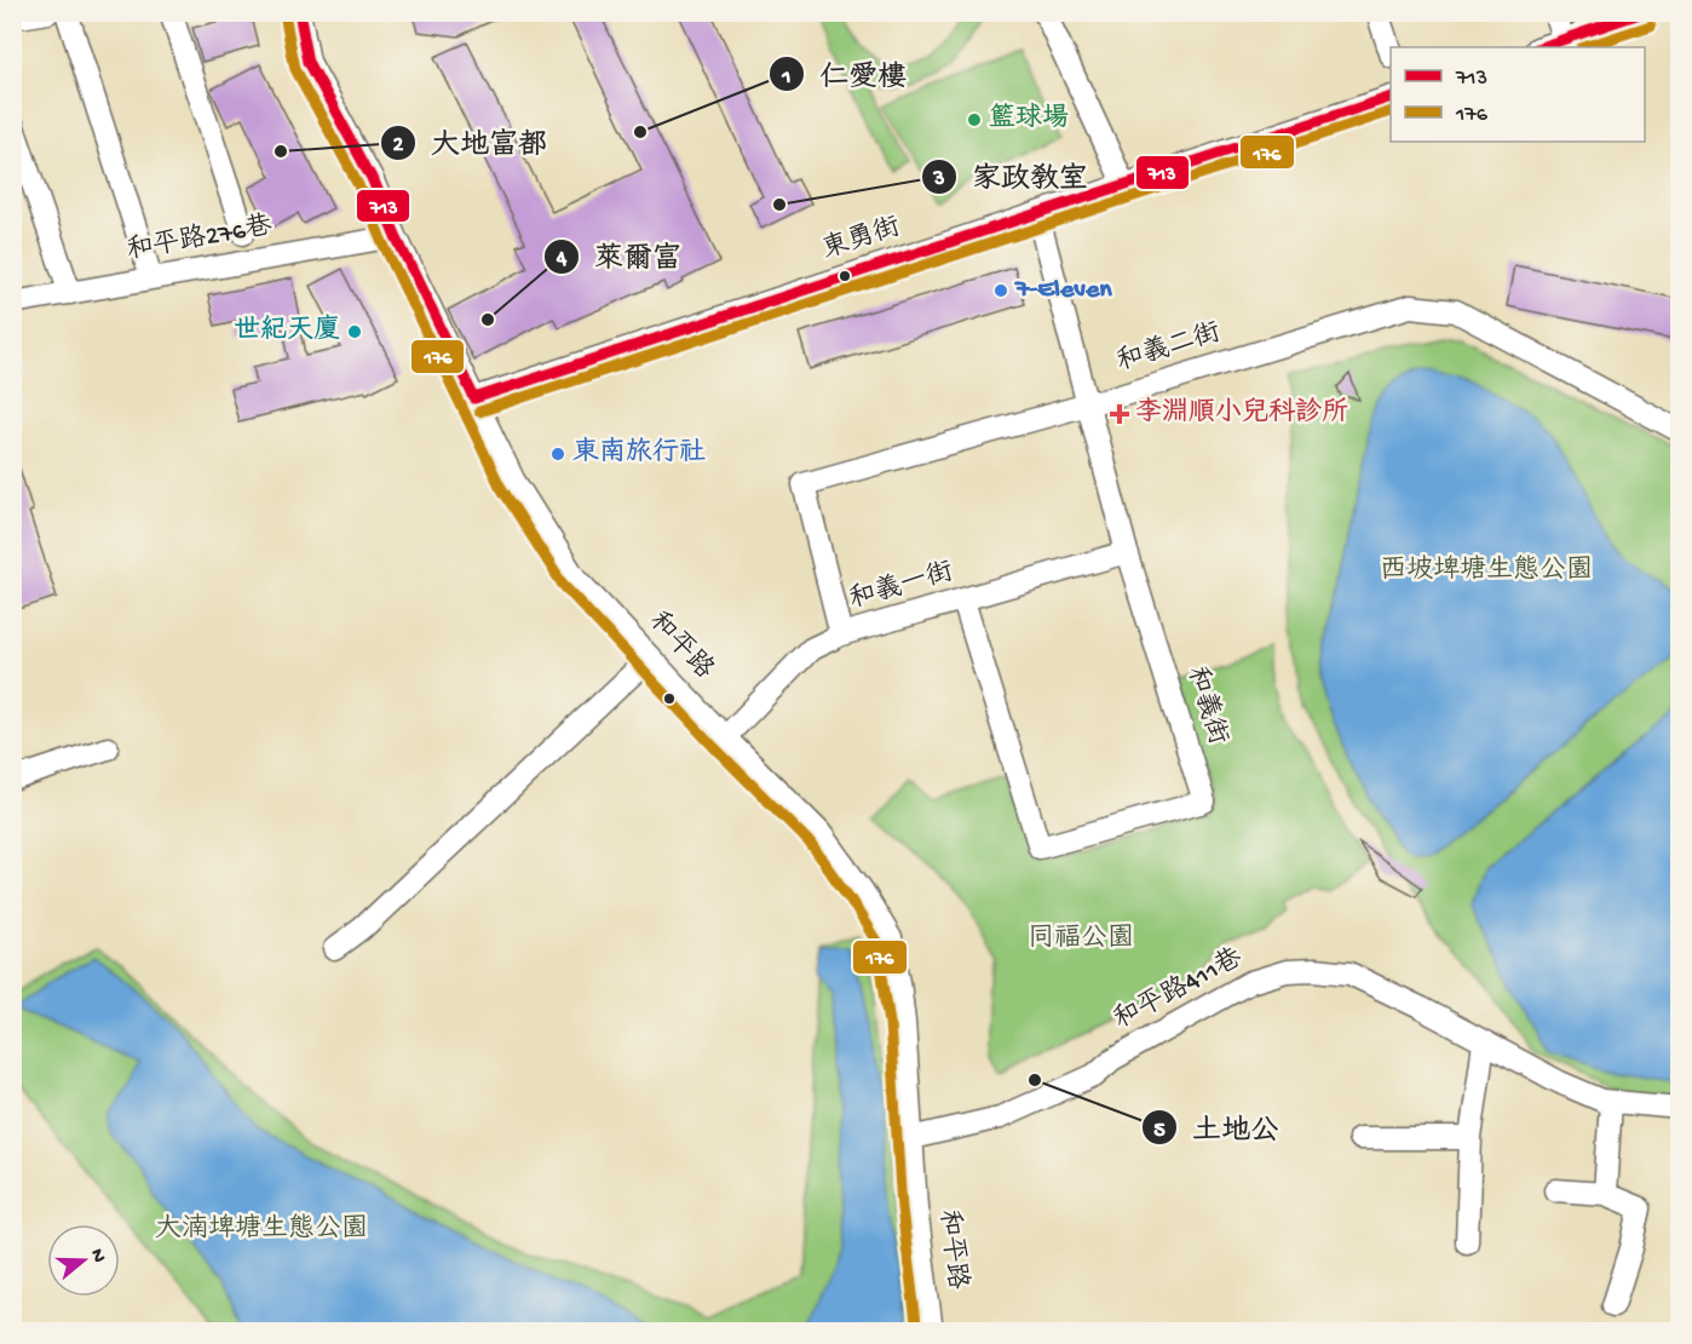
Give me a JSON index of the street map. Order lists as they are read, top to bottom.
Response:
{
  "streets": {
    "street": [
      "和平路276巷",
      "東勇街",
      "和義二街",
      "和義一街",
      "和平路",
      "和義街",
      "和平路411巷"
    ]
  },
  "crossings": [
    ["和平路276巷", "和平路"],
    ["東勇街", "和平路"],
    ["東勇街", "和義街"],
    ["和義二街", "和義一街"],
    ["和義二街", "和義街"],
    ["和義一街", "和平路"],
    ["和義一街", "和義街"],
    ["和平路", "和平路411巷"]
  ],
  "parks": ["西坡埤塘生態公園", "同福公園", "大湳埤塘生態公園"],
  "places": {
    "other": [
      "籃球場",
      "仁愛樓",
      "大地富都",
      "家政教室",
      "7-Eleven",
      "萊爾富",
      "世紀天廈",
      "東南旅行社",
      "土地公"
    ],
    "health": ["李淵順小兒科診所"]
  },
  "lines": ["transit line 713", "transit line 176"],
  "legend": ["713", "176"],
  "north": "right"
}
